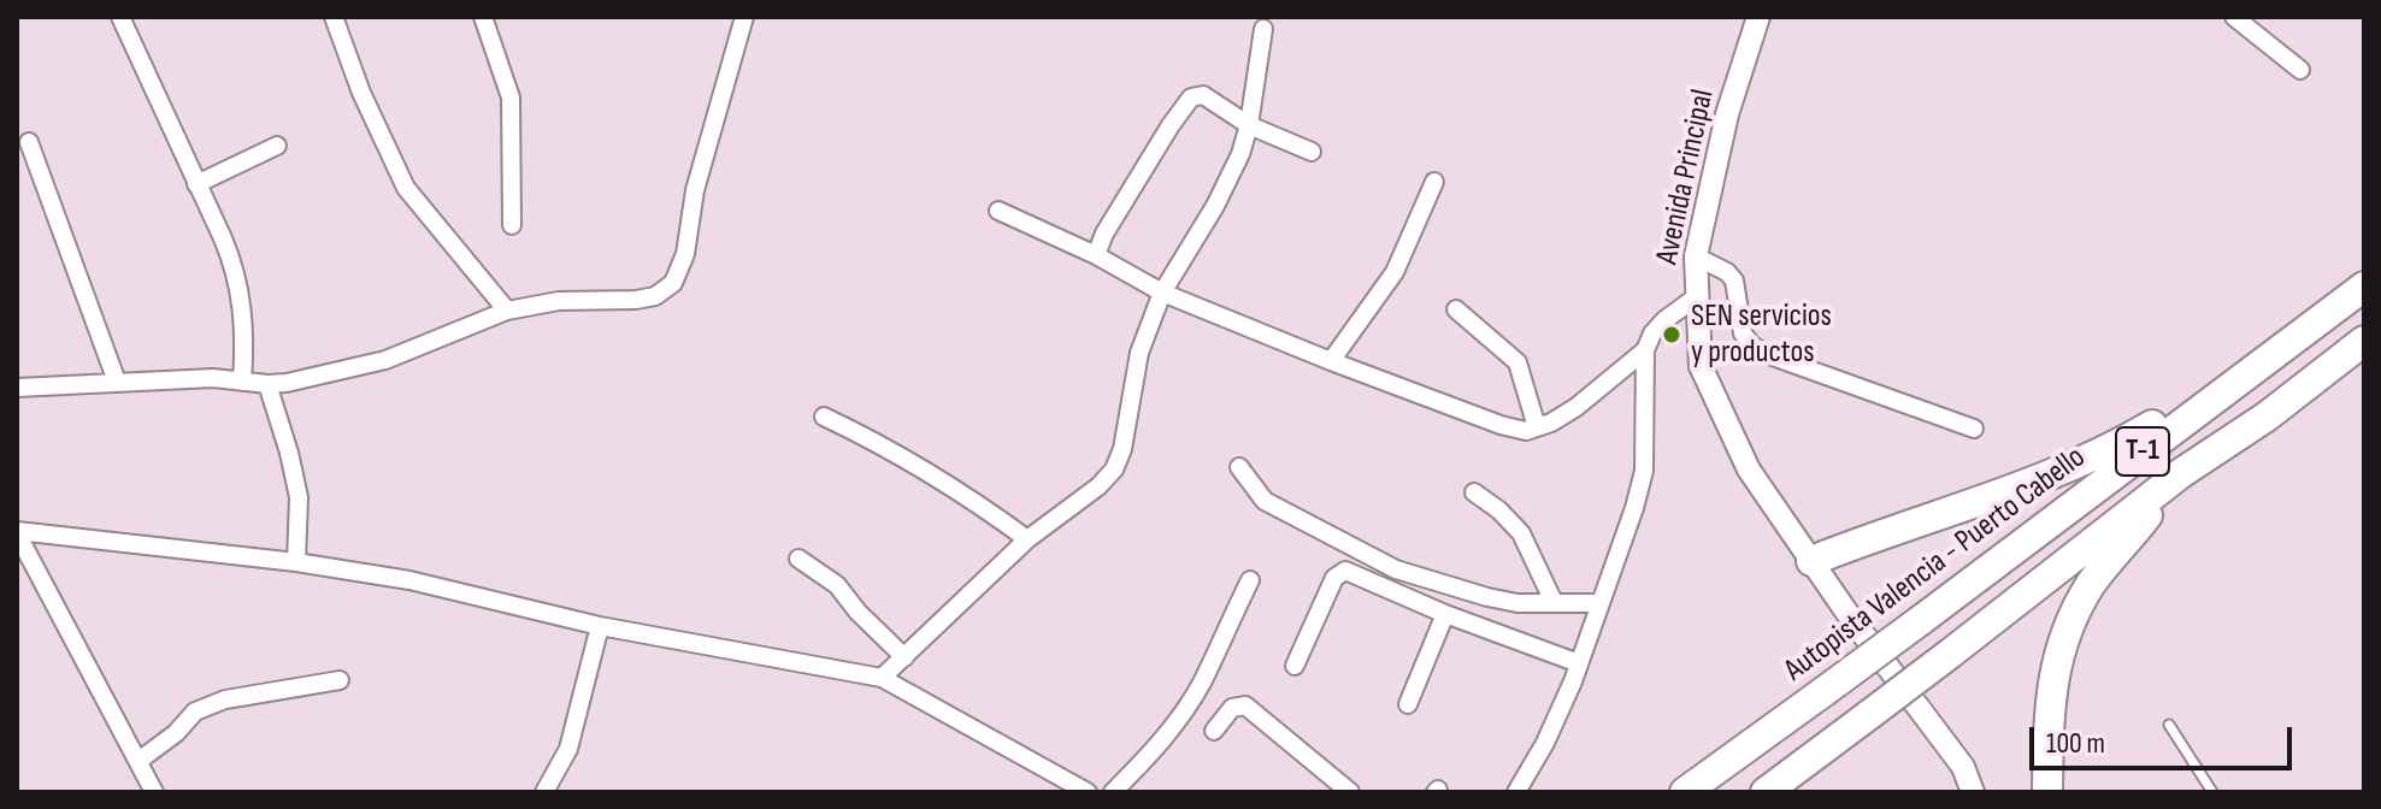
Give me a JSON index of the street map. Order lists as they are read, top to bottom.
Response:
{
  "streets": {
    "highway": ["T-1", "Autopista Valencia - Puerto Cabello"],
    "main road": ["Avenida Principal"]
  },
  "places": ["SEN servicios y productos"],
  "scale_bar": "100 m"
}
